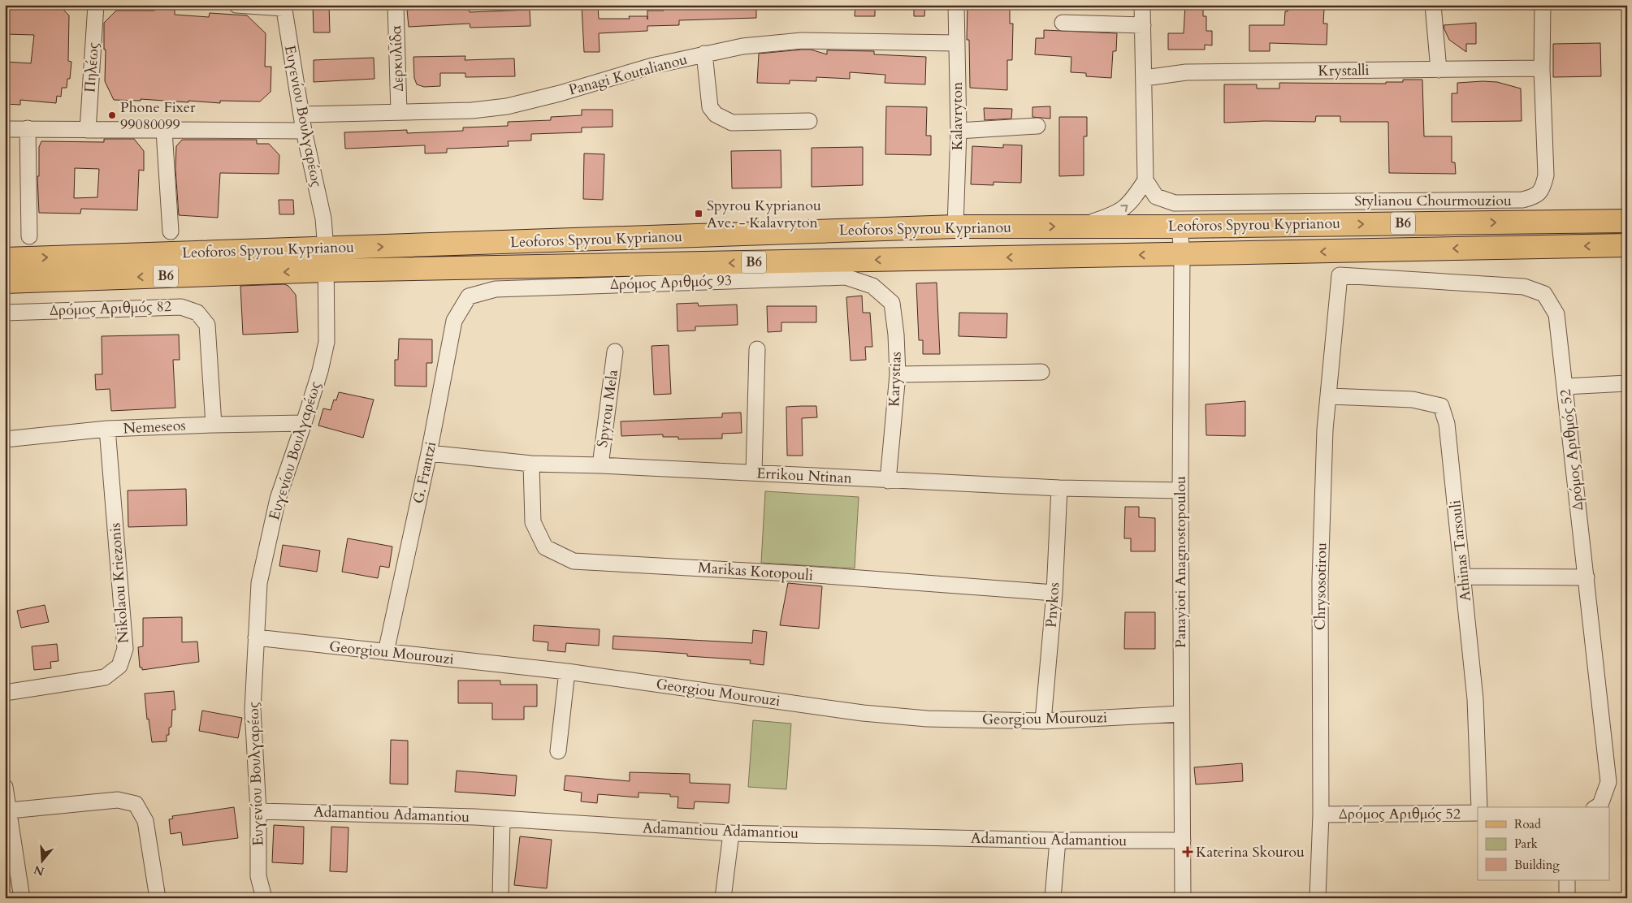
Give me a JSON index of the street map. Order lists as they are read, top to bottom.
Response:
{
  "streets": {
    "main road": ["B6", "Leoforos Spyrou Kyprianou"],
    "street": [
      "Δερκυλίδα",
      "Πηλέως",
      "Krystalli",
      "Panagi Koutalianou",
      "Ευγενίου Βουλγαρέως",
      "Kalavryton",
      "Stylianou Chourmouziou",
      "Δρόμος Αριθμός 93",
      "Δρόμος Αριθμός 82",
      "Karystias",
      "Spyrou Mela",
      "Nemeseos",
      "Δρόμος Αριθμός 52",
      "G. Frantzi",
      "Errikou Ntinan",
      "Athinas Tarsouli",
      "Panayioti Anagnostopoulou",
      "Marikas Kotopouli",
      "Nikolaou Kriezonis",
      "Chrysosotirou",
      "Pnykos",
      "Georgiou Mourouzi",
      "Adamantiou Adamantiou"
    ]
  },
  "crossings": [
    ["Δερκυλίδα", "Panagi Koutalianou"],
    ["Krystalli", "Stylianou Chourmouziou"],
    ["Panagi Koutalianou", "Ευγενίου Βουλγαρέως"],
    ["Panagi Koutalianou", "Kalavryton"],
    ["Ευγενίου Βουλγαρέως", "Leoforos Spyrou Kyprianou"],
    ["Ευγενίου Βουλγαρέως", "Nemeseos"],
    ["Ευγενίου Βουλγαρέως", "Georgiou Mourouzi"],
    ["Ευγενίου Βουλγαρέως", "Adamantiou Adamantiou"],
    ["Kalavryton", "Leoforos Spyrou Kyprianou"],
    ["Leoforos Spyrou Kyprianou", "Panayioti Anagnostopoulou"],
    ["Δρόμος Αριθμός 93", "Karystias"],
    ["Δρόμος Αριθμός 93", "G. Frantzi"],
    ["Δρόμος Αριθμός 82", "Nemeseos"],
    ["Karystias", "Errikou Ntinan"],
    ["Spyrou Mela", "Errikou Ntinan"],
    ["Nemeseos", "Nikolaou Kriezonis"],
    ["Δρόμος Αριθμός 52", "Chrysosotirou"],
    ["G. Frantzi", "Errikou Ntinan"],
    ["G. Frantzi", "Georgiou Mourouzi"],
    ["Errikou Ntinan", "Panayioti Anagnostopoulou"],
    ["Errikou Ntinan", "Marikas Kotopouli"],
    ["Errikou Ntinan", "Pnykos"],
    ["Athinas Tarsouli", "Chrysosotirou"],
    ["Panayioti Anagnostopoulou", "Georgiou Mourouzi"],
    ["Panayioti Anagnostopoulou", "Adamantiou Adamantiou"],
    ["Marikas Kotopouli", "Pnykos"],
    ["Pnykos", "Georgiou Mourouzi"]
  ],
  "places": {
    "other": ["Phone Fixer 99080099"],
    "transit": ["Spyrou Kyprianou Ave. - Kalavryton"],
    "health": ["Katerina Skourou"]
  },
  "legend": ["Road", "Park", "Building"],
  "north": "bottom"
}
